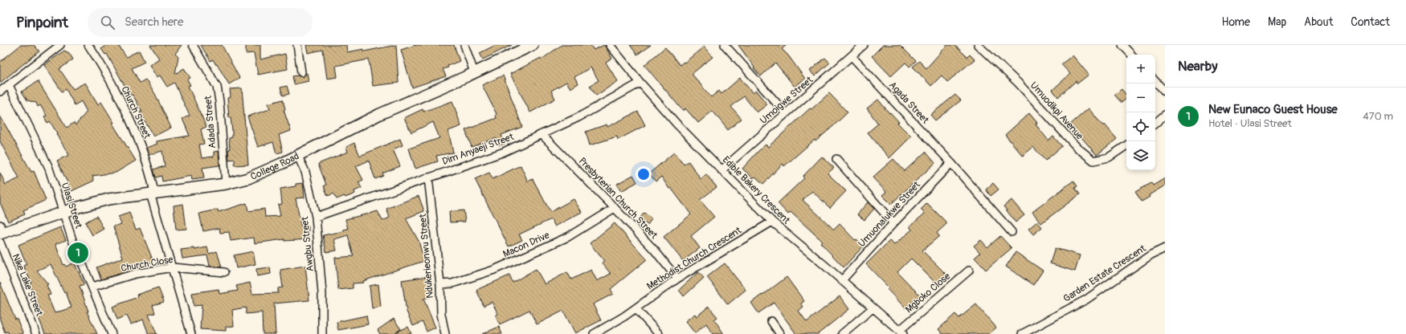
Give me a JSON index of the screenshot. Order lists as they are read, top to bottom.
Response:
{
  "streets": {
    "main road": ["College Road"],
    "street": [
      "Umoigwe Street",
      "Agada Street",
      "Umuodikpi Avenue",
      "Church Street",
      "Adada Street",
      "Dim Anyaeji Street",
      "Edible Bakery Crescent",
      "Presbyterian Church Street",
      "Ulasi Street",
      "Umuonalukwe Street",
      "Awgbu Street",
      "Macon Drive",
      "Ndukerieonwu Street",
      "Methodist Church Crescent",
      "Church Close",
      "Garden Estate Crescent",
      "Nike Lake Street",
      "Mgboko Close"
    ]
  },
  "crossings": [
    ["Umoigwe Street", "Agada Street"],
    ["Umoigwe Street", "Edible Bakery Crescent"],
    ["Agada Street", "Umuonalukwe Street"],
    ["Church Street", "College Road"],
    ["Church Street", "Church Close"],
    ["Adada Street", "College Road"],
    ["Dim Anyaeji Street", "Edible Bakery Crescent"],
    ["Dim Anyaeji Street", "Presbyterian Church Street"],
    ["Dim Anyaeji Street", "Awgbu Street"],
    ["Dim Anyaeji Street", "Ndukerieonwu Street"],
    ["College Road", "Ulasi Street"],
    ["College Road", "Awgbu Street"],
    ["Edible Bakery Crescent", "Umuonalukwe Street"],
    ["Edible Bakery Crescent", "Methodist Church Crescent"],
    ["Edible Bakery Crescent", "Mgboko Close"],
    ["Presbyterian Church Street", "Macon Drive"],
    ["Presbyterian Church Street", "Methodist Church Crescent"],
    ["Ulasi Street", "Church Close"],
    ["Macon Drive", "Ndukerieonwu Street"]
  ],
  "page": {
    "header": "Pinpoint",
    "search": "Search here",
    "nav": [
      "Home",
      "Map",
      "About",
      "Contact"
    ],
    "heading": "Nearby",
    "map_buttons": ["+", "−"],
    "list": [
      {
        "mark": "1",
        "name": "New Eunaco Guest House",
        "note": "Hotel · Ulasi Street",
        "value": "470 m"
      }
    ],
    "pins": "1"
  }
}
